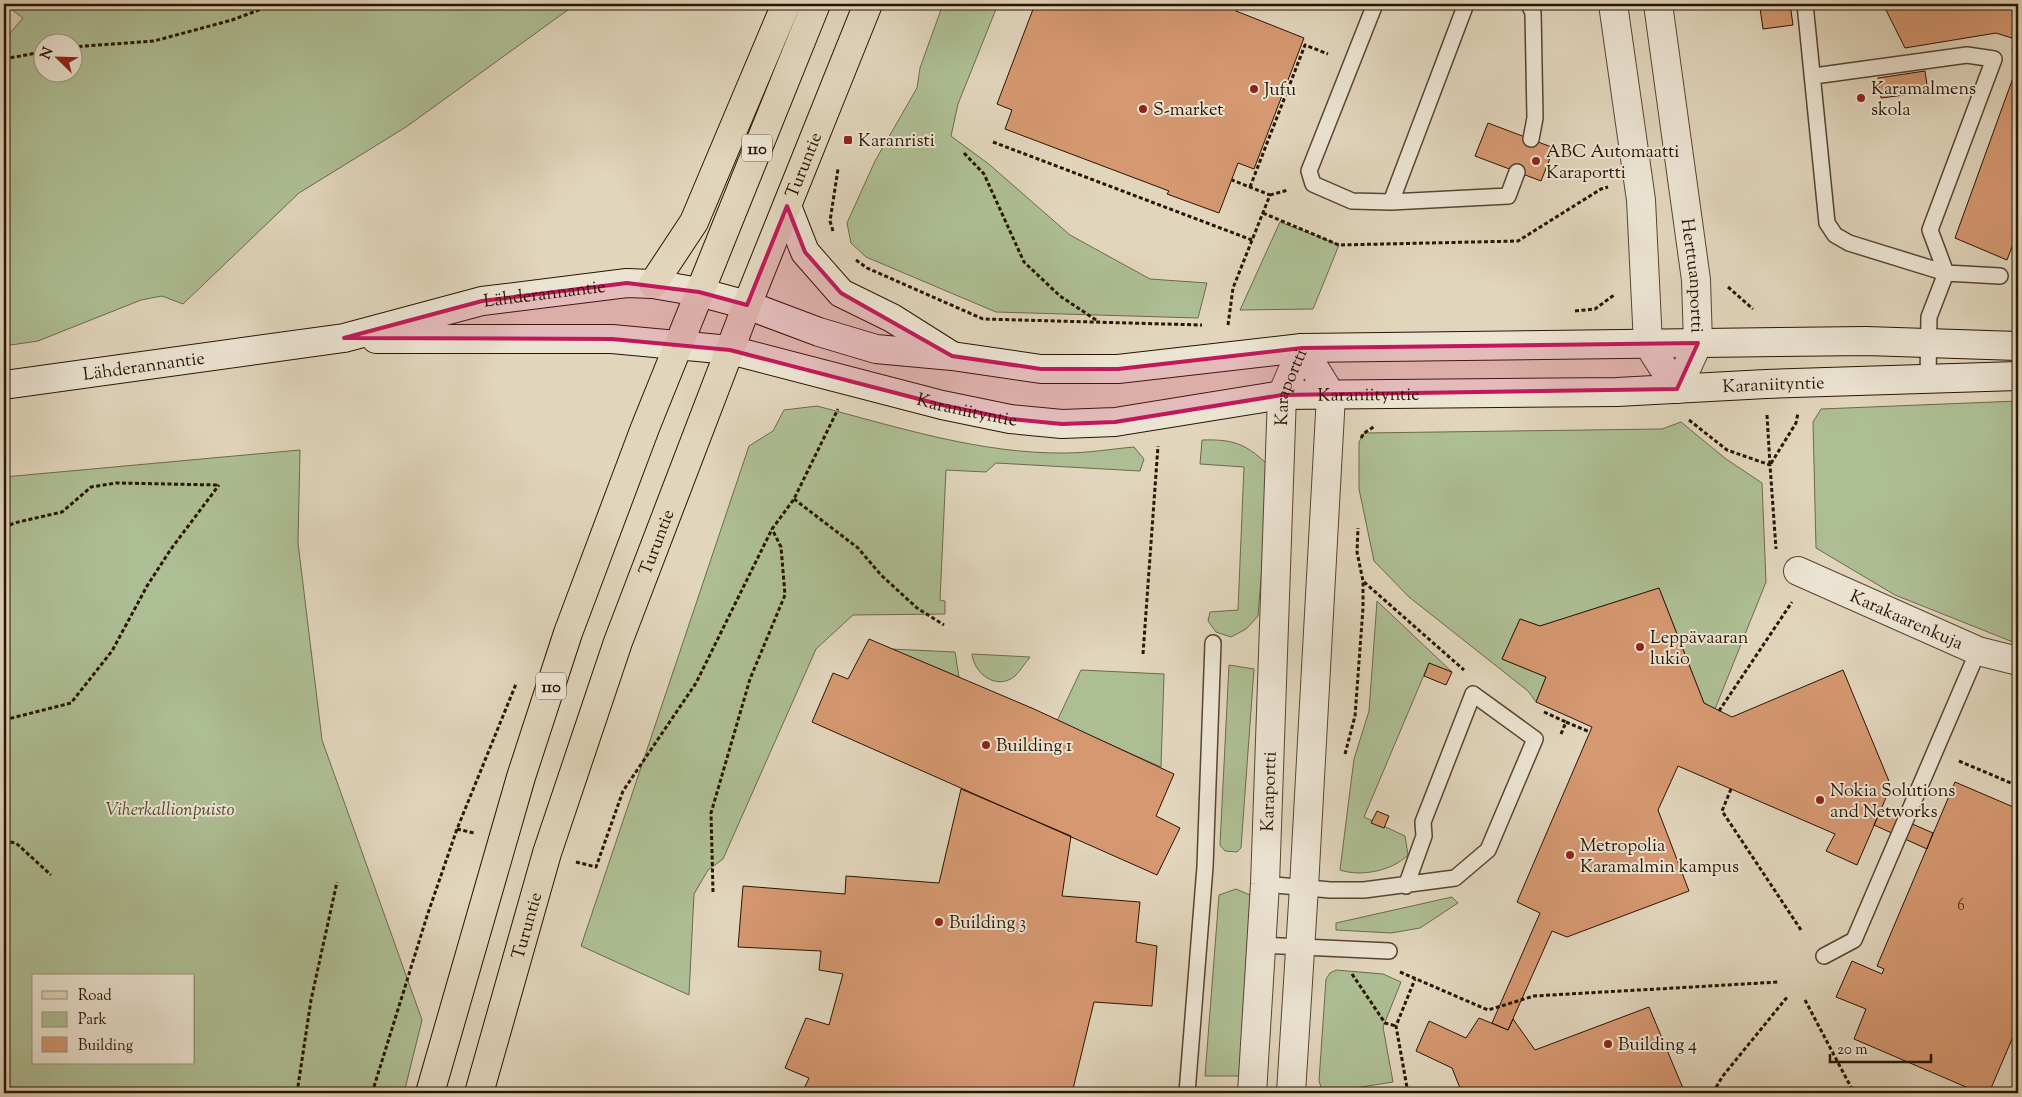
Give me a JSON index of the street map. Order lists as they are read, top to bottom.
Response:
{
  "streets": {
    "main road": ["110", "Turuntie"],
    "street": [
      "Herttuanportti",
      "Lähderannantie",
      "Karaniityntie",
      "Karaportti",
      "Karakaarenkuja"
    ]
  },
  "crossings": [
    ["110", "Lähderannantie"],
    ["Turuntie", "Lähderannantie"],
    ["Turuntie", "Karaniityntie"],
    ["Herttuanportti", "Karaniityntie"],
    ["Lähderannantie", "Karaniityntie"],
    ["Karaniityntie", "Karaportti"]
  ],
  "parks": ["Viherkallionpuisto"],
  "places": {
    "other": [
      "Jufu",
      "Karamalmens skola",
      "S-market",
      "ABC Automaatti Karaportti",
      "Leppävaaran lukio",
      "Building 1",
      "Nokia Solutions and Networks",
      "Metropolia Karamalmin kampus",
      "Building 3",
      "Building 4"
    ],
    "transit": ["Karanristi"]
  },
  "house_numbers": ["6"],
  "legend": ["Road", "Park", "Building"],
  "scale_bar": "20 m",
  "north": "top left"
}
